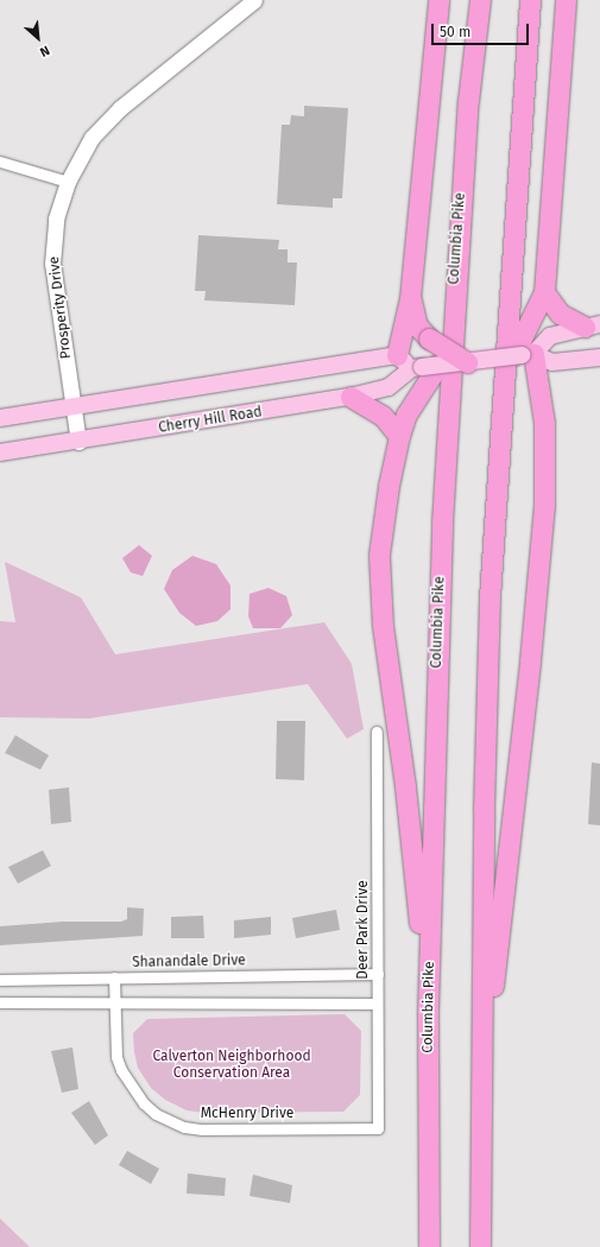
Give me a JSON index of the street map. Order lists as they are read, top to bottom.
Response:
{
  "streets": {
    "highway": ["Columbia Pike"],
    "main road": ["Cherry Hill Road"],
    "street": [
      "Prosperity Drive",
      "Deer Park Drive",
      "Shanandale Drive",
      "McHenry Drive"
    ]
  },
  "crossings": [
    ["Prosperity Drive", "Cherry Hill Road"],
    ["Deer Park Drive", "Shanandale Drive"],
    ["Deer Park Drive", "McHenry Drive"],
    ["Shanandale Drive", "McHenry Drive"]
  ],
  "parks": ["Calverton Neighborhood Conservation Area"],
  "scale_bar": "50 m",
  "north": "bottom right"
}
